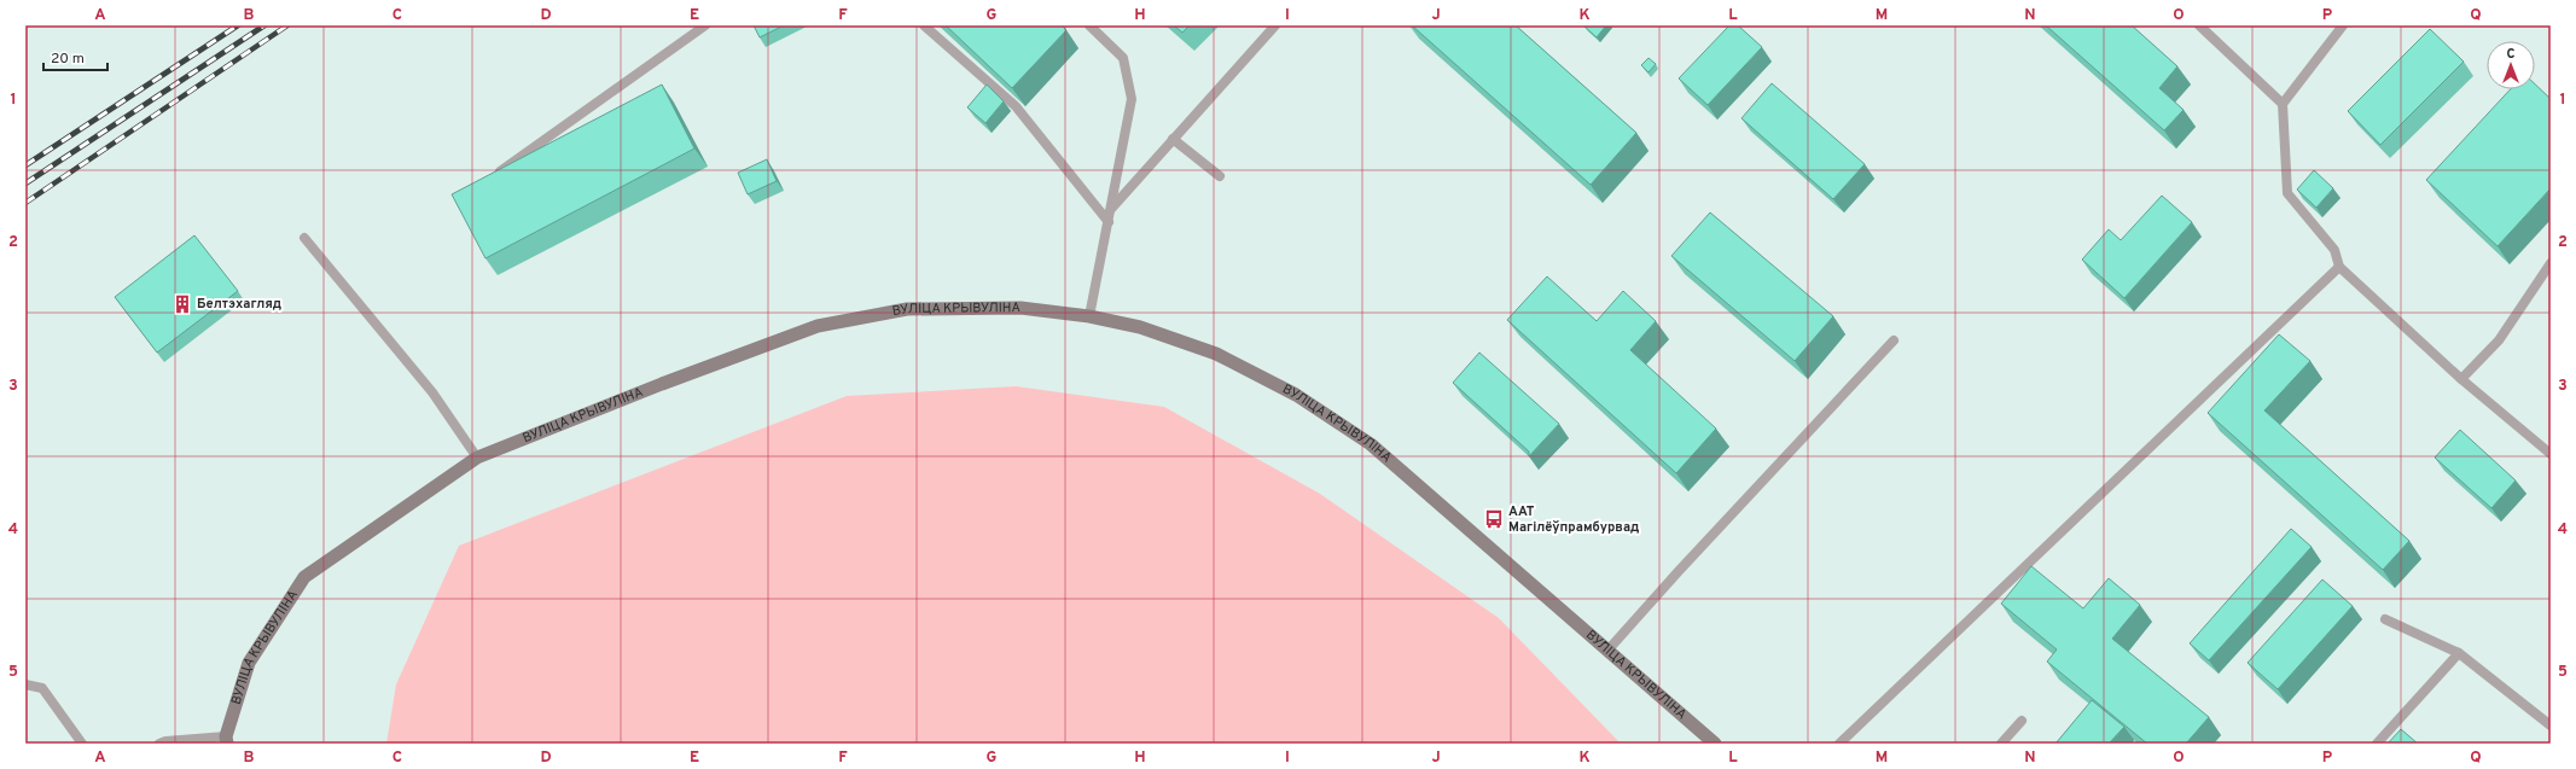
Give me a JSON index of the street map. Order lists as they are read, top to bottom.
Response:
{
  "streets": {
    "main road": ["ВУЛІЦА КРЫВУЛІНА"]
  },
  "places": {
    "building": ["Белтэхагляд"],
    "bus stop": ["ААТ Магілёўпрамбурвад"]
  },
  "scale_bar": "20 m",
  "north": "top",
  "grid": {
    "columns": [
      "A",
      "B",
      "C",
      "D",
      "E",
      "F",
      "G",
      "H",
      "I",
      "J",
      "K",
      "L",
      "M",
      "N",
      "O",
      "P",
      "Q"
    ],
    "rows": [
      "1",
      "2",
      "3",
      "4",
      "5"
    ]
  }
}
